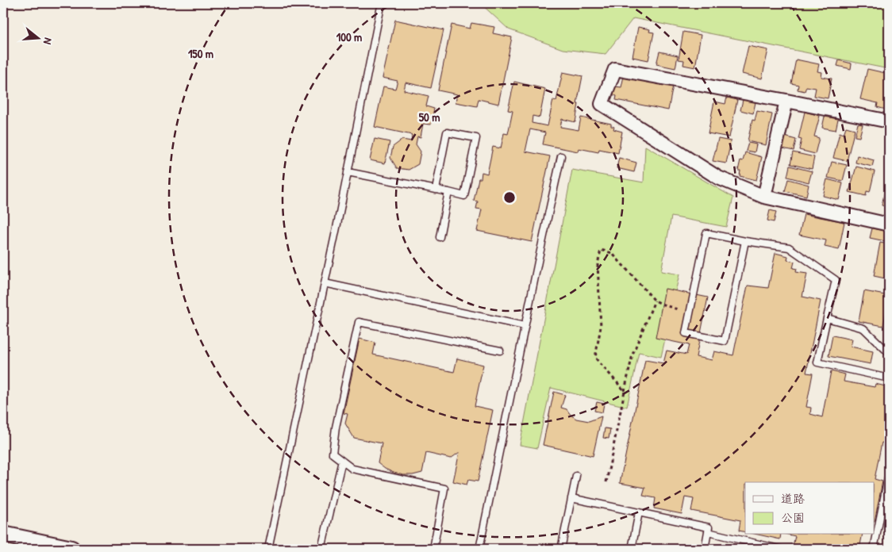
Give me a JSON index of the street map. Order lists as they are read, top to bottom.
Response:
{
  "legend": ["道路", "公園"],
  "north": "right",
  "rings": ["100 m", "150 m", "50 m"]
}
